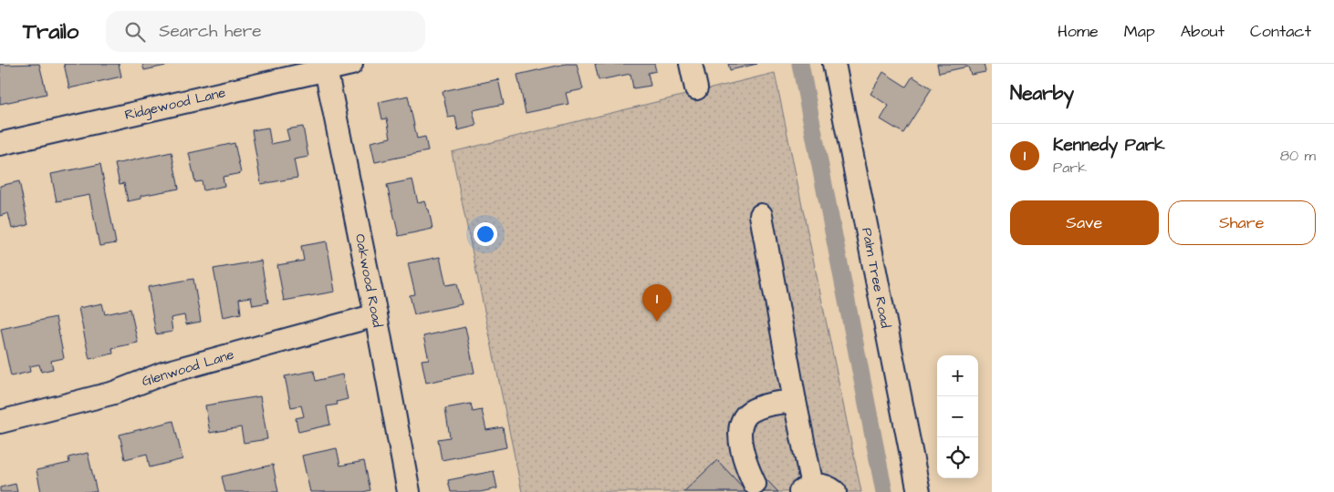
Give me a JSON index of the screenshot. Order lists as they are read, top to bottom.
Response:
{
  "streets": {
    "street": [
      "Ridgewood Lane",
      "Palm Tree Road",
      "Oakwood Road",
      "Glenwood Lane"
    ]
  },
  "crossings": [
    ["Ridgewood Lane", "Oakwood Road"],
    ["Oakwood Road", "Glenwood Lane"]
  ],
  "page": {
    "header": "Trailo",
    "search": "Search here",
    "nav": [
      "Home",
      "Map",
      "About",
      "Contact"
    ],
    "heading": "Nearby",
    "list": [
      {
        "mark": "1",
        "name": "Kennedy Park",
        "note": "Park",
        "value": "80 m"
      }
    ],
    "buttons": ["Save", "Share"],
    "pins": "1",
    "map_buttons": ["+", "−"]
  }
}
